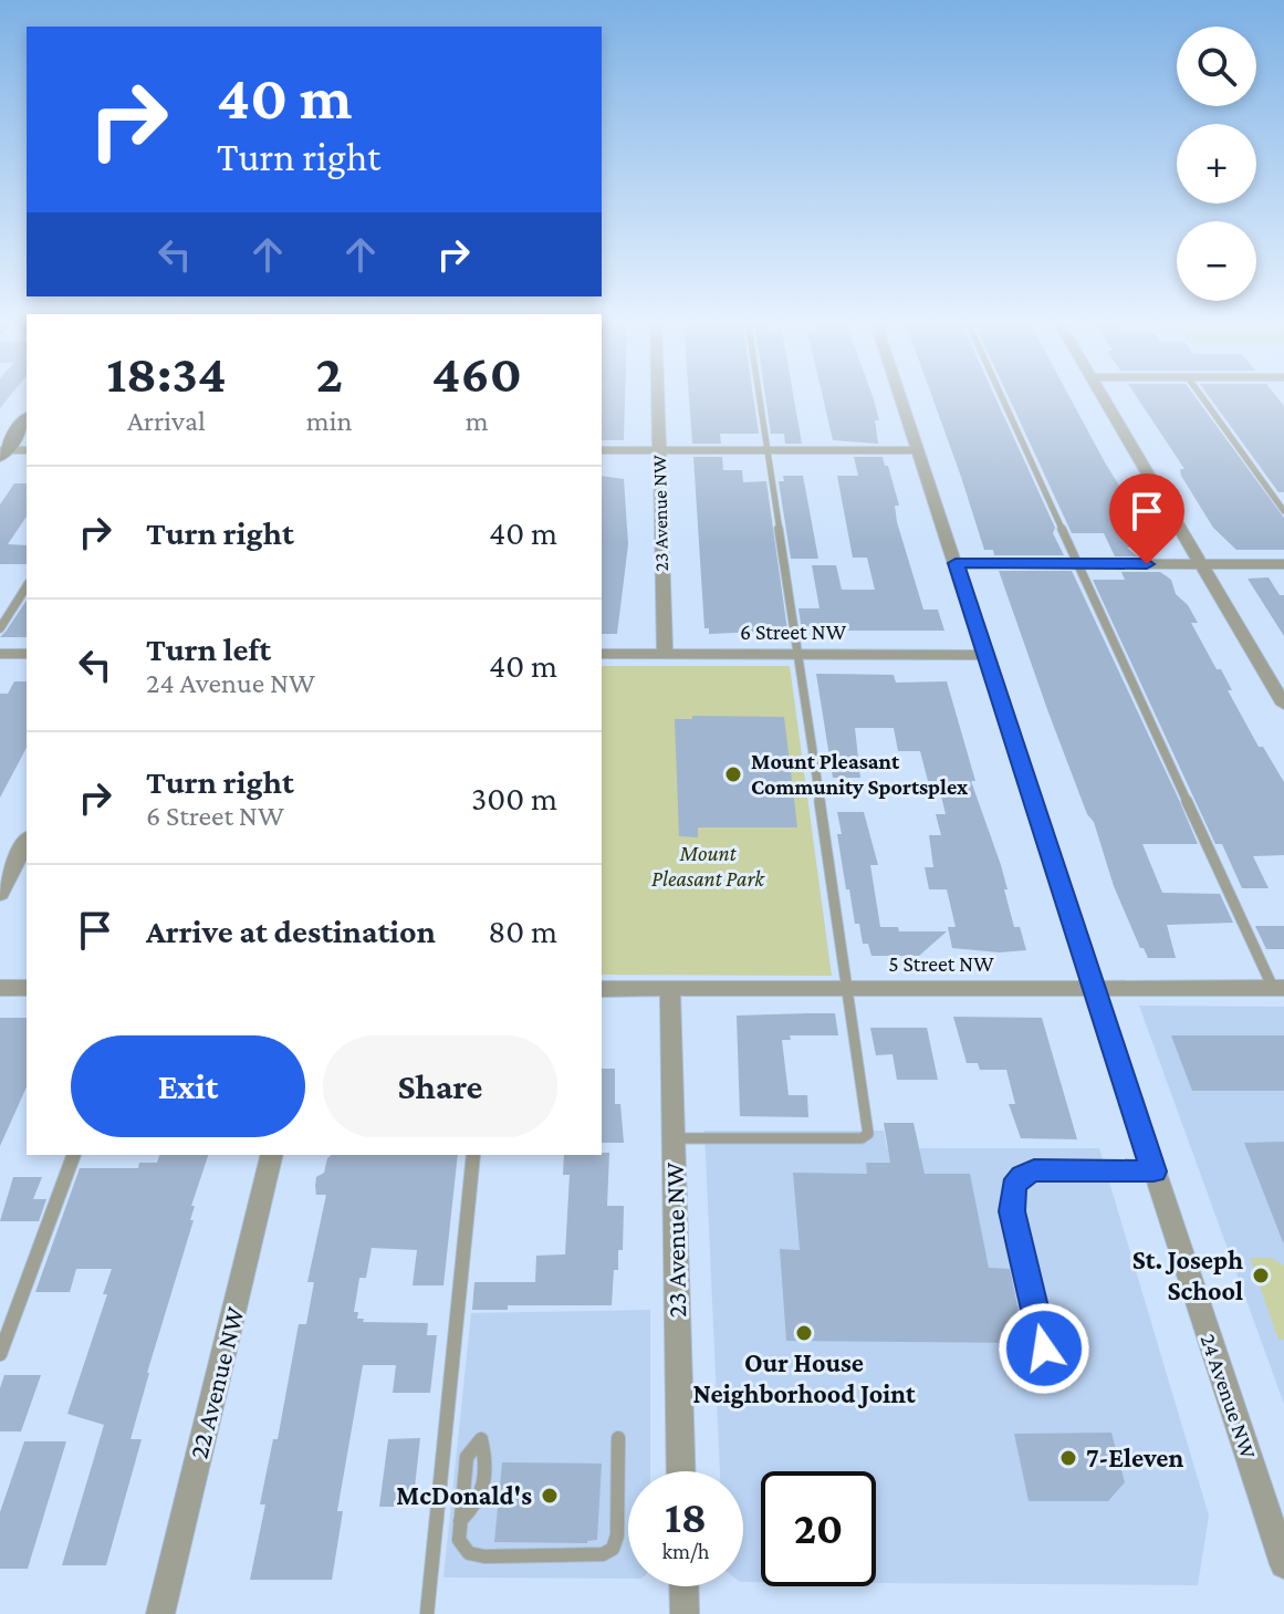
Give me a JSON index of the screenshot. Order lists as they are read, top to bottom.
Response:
{
  "streets": {
    "street": [
      "23 Avenue NW",
      "6 Street NW",
      "5 Street NW",
      "22 Avenue NW",
      "24 Avenue NW"
    ]
  },
  "crossings": [
    ["23 Avenue NW", "6 Street NW"],
    ["23 Avenue NW", "5 Street NW"],
    ["6 Street NW", "24 Avenue NW"],
    ["5 Street NW", "24 Avenue NW"]
  ],
  "parks": ["Mount Pleasant Park"],
  "places": [
    "Mount Pleasant Community Sportsplex",
    "St. Joseph School",
    "Our House Neighborhood Joint",
    "7-Eleven",
    "McDonald's"
  ],
  "page": {
    "map_buttons": ["+", "−"],
    "turn": ["40 m", "Turn right"],
    "eta": [
      "18:34",
      "Arrival",
      "2",
      "min",
      "460",
      "m"
    ],
    "list": [
      {
        "name": "Turn right",
        "value": "40 m"
      },
      {
        "name": "Turn left",
        "note": "24 Avenue NW",
        "value": "40 m"
      },
      {
        "name": "Turn right",
        "note": "6 Street NW",
        "value": "300 m"
      },
      {
        "name": "Arrive at destination",
        "value": "80 m"
      }
    ],
    "buttons": ["Exit", "Share"],
    "speed": "18 km/h",
    "limit": "20"
  }
}
